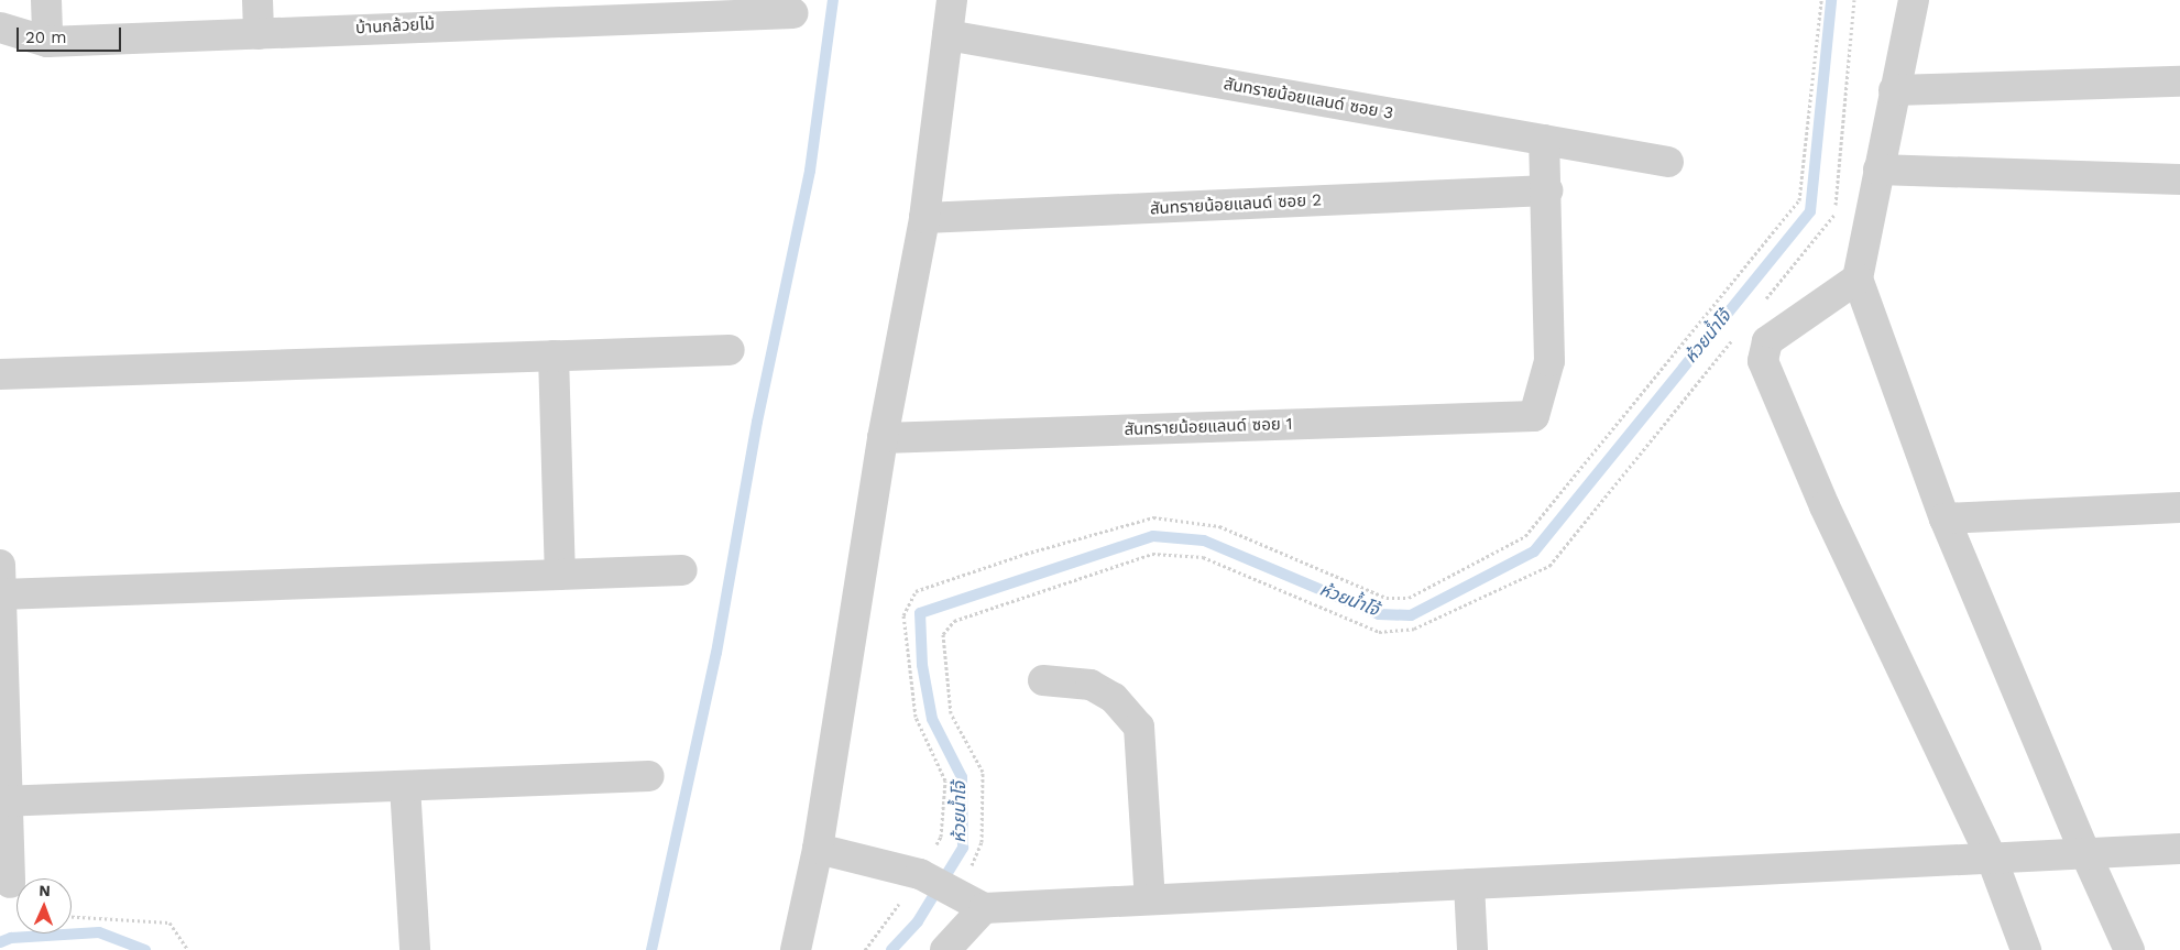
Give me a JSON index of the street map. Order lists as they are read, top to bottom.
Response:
{
  "streets": {
    "street": [
      "บ้านกล้วยไม้",
      "สันทรายน้อยแลนด์ ซอย 3",
      "สันทรายน้อยแลนด์ ซอย 2",
      "สันทรายน้อยแลนด์ ซอย 1"
    ]
  },
  "crossings": [
    ["สันทรายน้อยแลนด์ ซอย 2", "สันทรายน้อยแลนด์ ซอย 1"]
  ],
  "water": ["ห้วยน้ำโจ้"],
  "scale_bar": "20 m",
  "north": "top"
}
